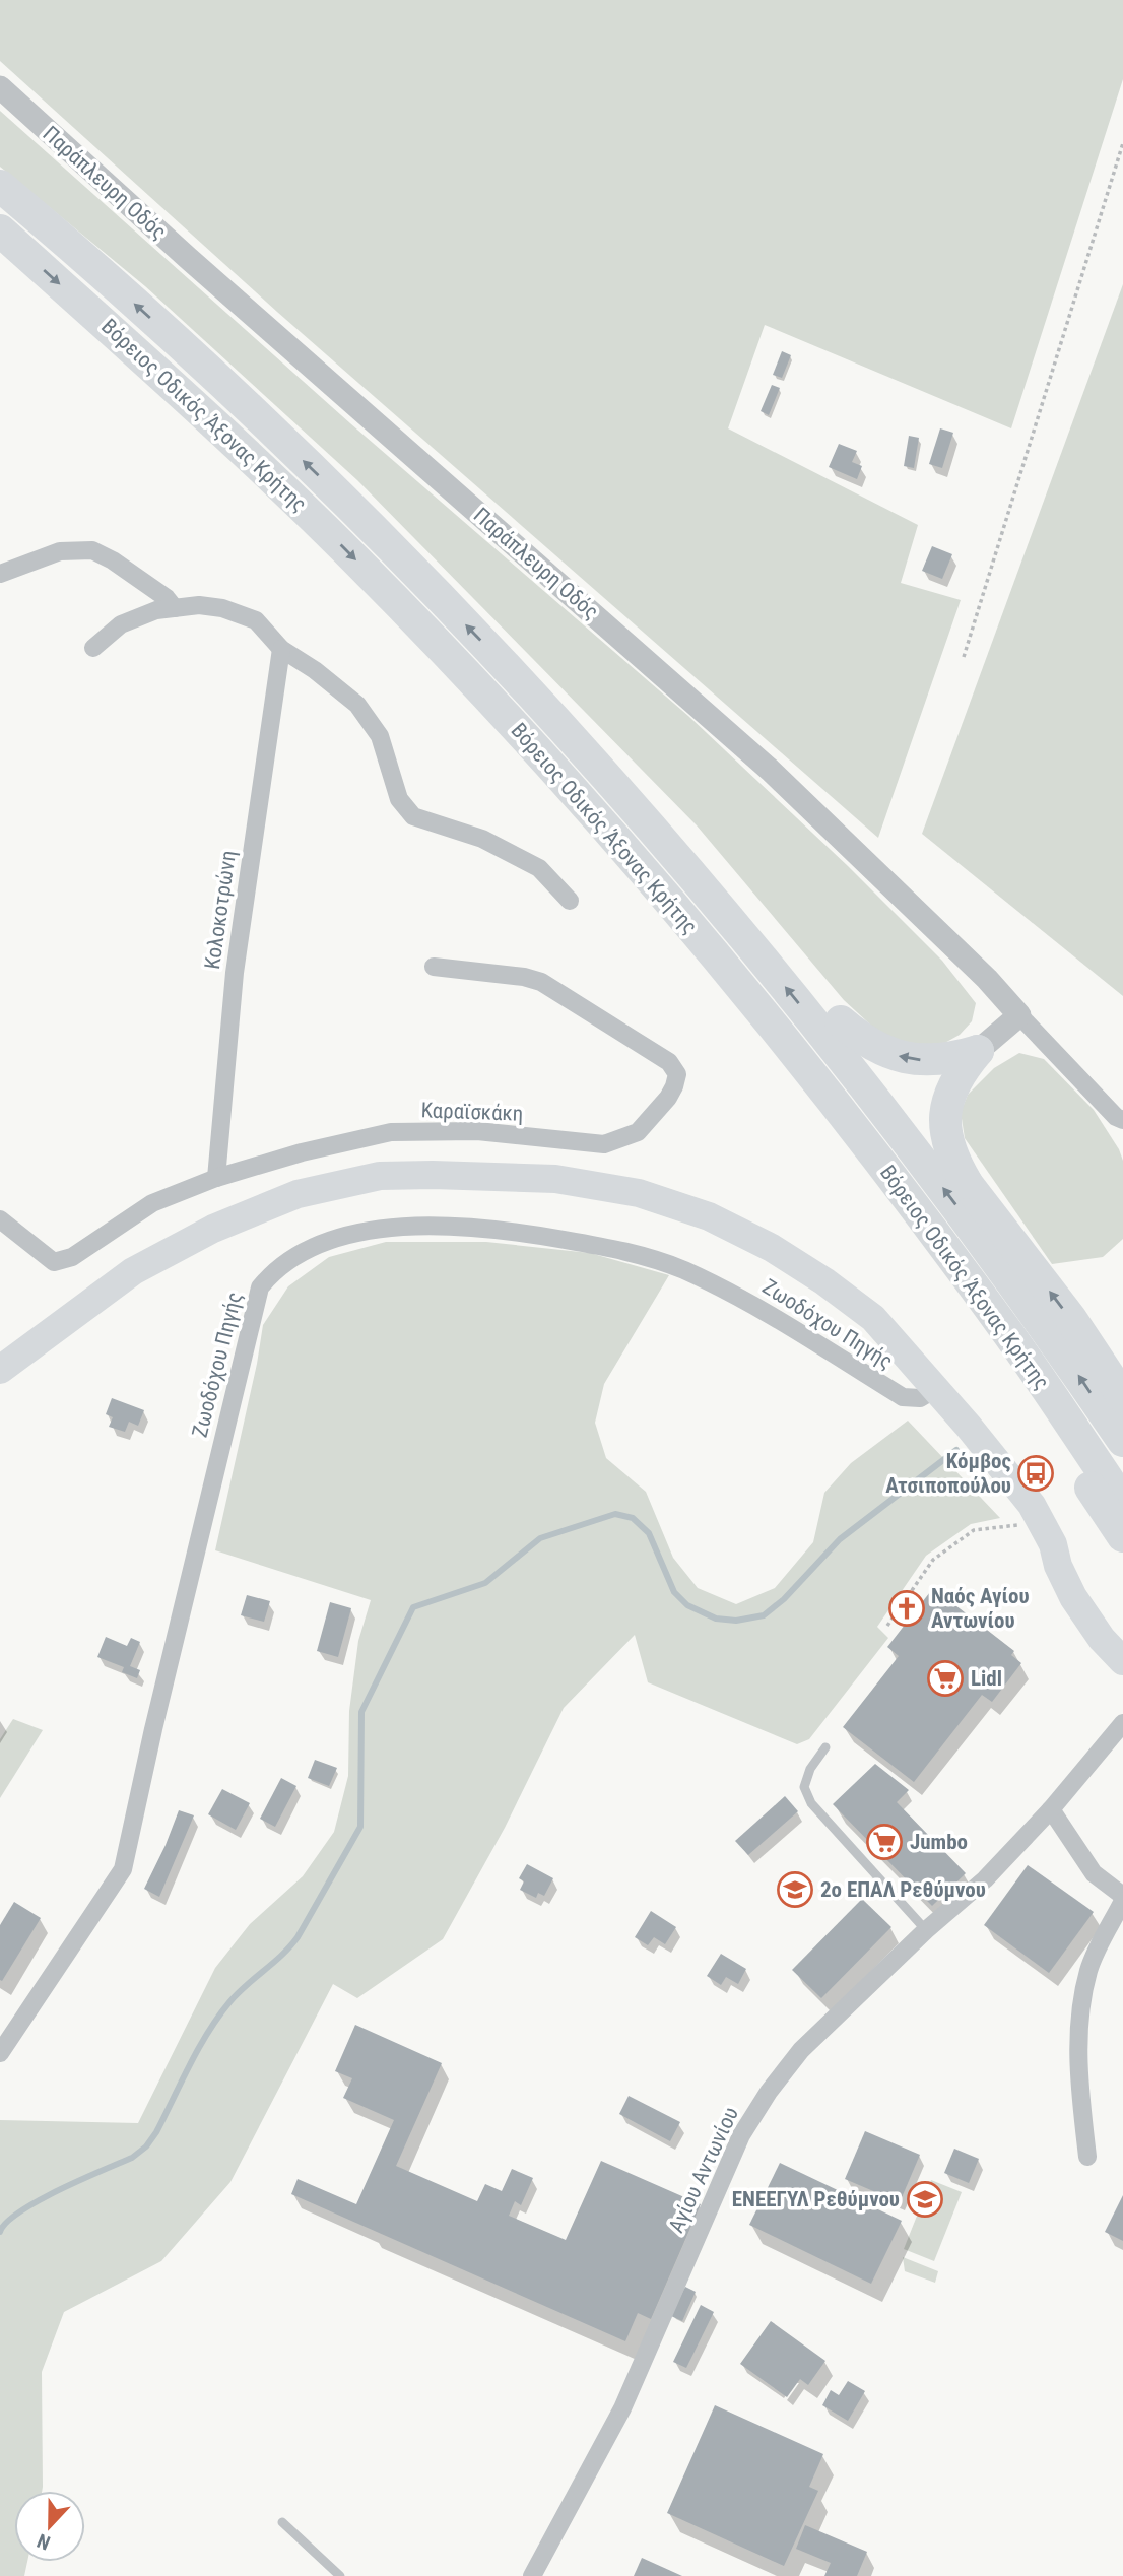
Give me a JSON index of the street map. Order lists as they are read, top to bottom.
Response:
{
  "streets": {
    "highway": ["Βόρειος Οδικός Άξονας Κρήτης"],
    "street": [
      "Παράπλευρη Οδός",
      "Κολοκοτρώνη",
      "Καραϊσκάκη",
      "Ζωοδόχου Πηγής",
      "Αγίου Αντωνίου"
    ]
  },
  "crossings": [
    ["Κολοκοτρώνη", "Καραϊσκάκη"]
  ],
  "places": {
    "bus stop": ["Κόμβος Ατσιποπούλου"],
    "church": ["Ναός Αγίου Αντωνίου"],
    "supermarket": ["Lidl", "Jumbo"],
    "school or university": ["2ο ΕΠΑΛ Ρεθύμνου", "ΕΝΕΕΓΥΛ Ρεθύμνου"]
  },
  "north": "bottom"
}
